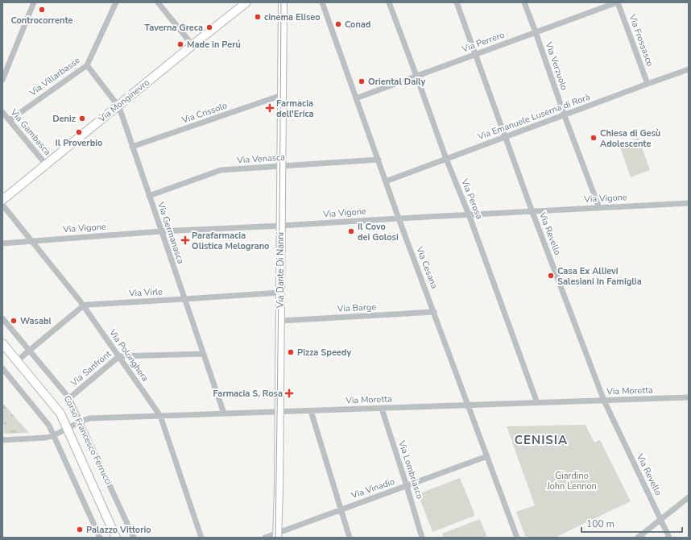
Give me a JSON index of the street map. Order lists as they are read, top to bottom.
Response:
{
  "streets": {
    "street": [
      "Via Frossasco",
      "Via Perrero",
      "Via Verzuolo",
      "Via Villarbasse",
      "Via Monginevro",
      "Via Crissolo",
      "Via Emanuele Luserna di Rorà",
      "Via Gambasca",
      "Via Venasca",
      "Via Vigone",
      "Via Perosa",
      "Via Germanasca",
      "Via Revello",
      "Via Cesana",
      "Via Dante Di Nanni",
      "Via Virle",
      "Via Barge",
      "Via Polonghera",
      "Via Sanfront",
      "Via Moretta",
      "Corso Francesco Ferrucci",
      "Via Lombriasco",
      "Via Vinadio"
    ]
  },
  "crossings": [
    ["Via Frossasco", "Via Perrero"],
    ["Via Frossasco", "Via Emanuele Luserna di Rorà"],
    ["Via Perrero", "Via Verzuolo"],
    ["Via Perrero", "Via Perosa"],
    ["Via Perrero", "Via Revello"],
    ["Via Perrero", "Via Cesana"],
    ["Via Verzuolo", "Via Emanuele Luserna di Rorà"],
    ["Via Verzuolo", "Via Vigone"],
    ["Via Villarbasse", "Via Gambasca"],
    ["Via Villarbasse", "Via Germanasca"],
    ["Via Monginevro", "Via Gambasca"],
    ["Via Monginevro", "Via Germanasca"],
    ["Via Crissolo", "Via Germanasca"],
    ["Via Crissolo", "Via Dante Di Nanni"],
    ["Via Emanuele Luserna di Rorà", "Via Perosa"],
    ["Via Emanuele Luserna di Rorà", "Via Revello"],
    ["Via Emanuele Luserna di Rorà", "Via Cesana"],
    ["Via Venasca", "Via Germanasca"],
    ["Via Venasca", "Via Cesana"],
    ["Via Venasca", "Via Dante Di Nanni"],
    ["Via Vigone", "Via Perosa"],
    ["Via Vigone", "Via Germanasca"],
    ["Via Vigone", "Via Revello"],
    ["Via Vigone", "Via Cesana"],
    ["Via Vigone", "Via Dante Di Nanni"],
    ["Via Vigone", "Via Polonghera"],
    ["Via Perosa", "Via Moretta"],
    ["Via Germanasca", "Via Virle"],
    ["Via Germanasca", "Via Sanfront"],
    ["Via Germanasca", "Via Moretta"],
    ["Via Revello", "Via Moretta"],
    ["Via Cesana", "Via Barge"],
    ["Via Cesana", "Via Moretta"],
    ["Via Cesana", "Via Vinadio"],
    ["Via Dante Di Nanni", "Via Virle"],
    ["Via Dante Di Nanni", "Via Barge"],
    ["Via Dante Di Nanni", "Via Moretta"],
    ["Via Dante Di Nanni", "Via Vinadio"],
    ["Via Virle", "Via Polonghera"],
    ["Via Polonghera", "Via Sanfront"],
    ["Via Polonghera", "Via Moretta"],
    ["Via Sanfront", "Corso Francesco Ferrucci"],
    ["Via Moretta", "Corso Francesco Ferrucci"],
    ["Via Moretta", "Via Lombriasco"],
    ["Via Lombriasco", "Via Vinadio"]
  ],
  "districts": ["CENISIA"],
  "parks": ["Giardino John Lennon"],
  "places": {
    "other": [
      "Controcorrente",
      "cinema Eliseo",
      "Conad",
      "Taverna Greca",
      "Made in Perú",
      "Oriental Daily",
      "Deniz",
      "Il Proverbio",
      "Chiesa di Gesù Adolescente",
      "Il Covo dei Golosi",
      "Casa Ex Allievi Salesiani In Famiglia",
      "Wasabi",
      "Pizza Speedy",
      "Palazzo Vittorio"
    ],
    "health": ["Farmacia dell'Erica", "Parafarmacia Olistica Melograno", "Farmacia S. Rosa"]
  },
  "scale_bar": "100 m"
}
